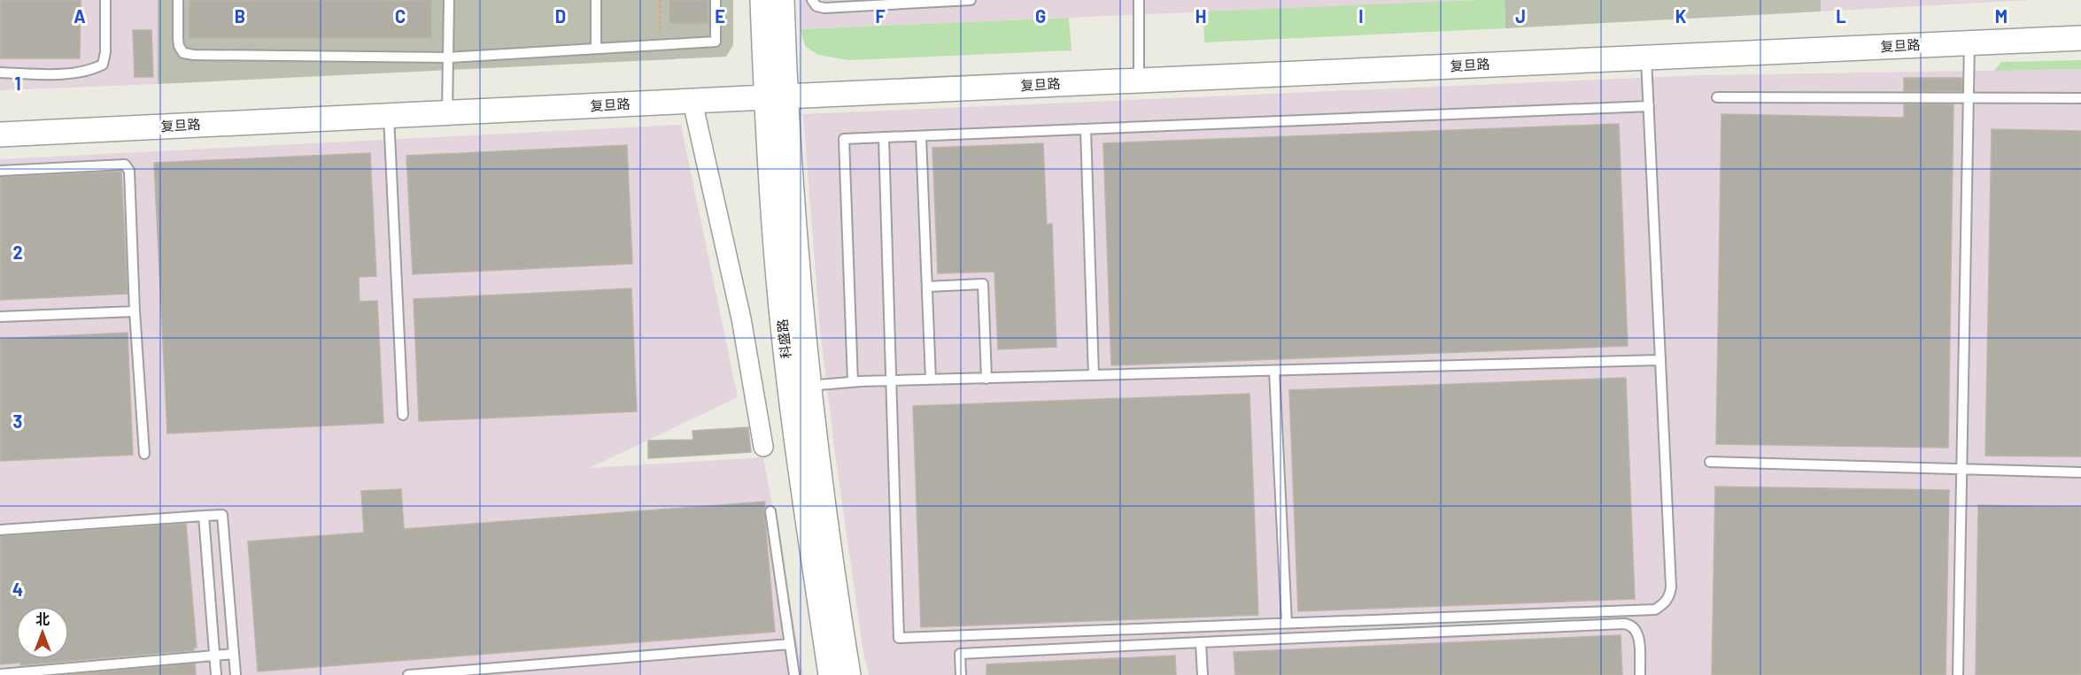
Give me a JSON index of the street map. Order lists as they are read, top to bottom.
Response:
{
  "streets": {
    "street": ["复旦路", "科盛路"]
  },
  "crossings": [
    ["复旦路", "科盛路"]
  ],
  "north": "top",
  "grid": {
    "columns": [
      "A",
      "B",
      "C",
      "D",
      "E",
      "F",
      "G",
      "H",
      "I",
      "J",
      "K",
      "L",
      "M"
    ],
    "rows": [
      "1",
      "2",
      "3",
      "4"
    ]
  }
}
